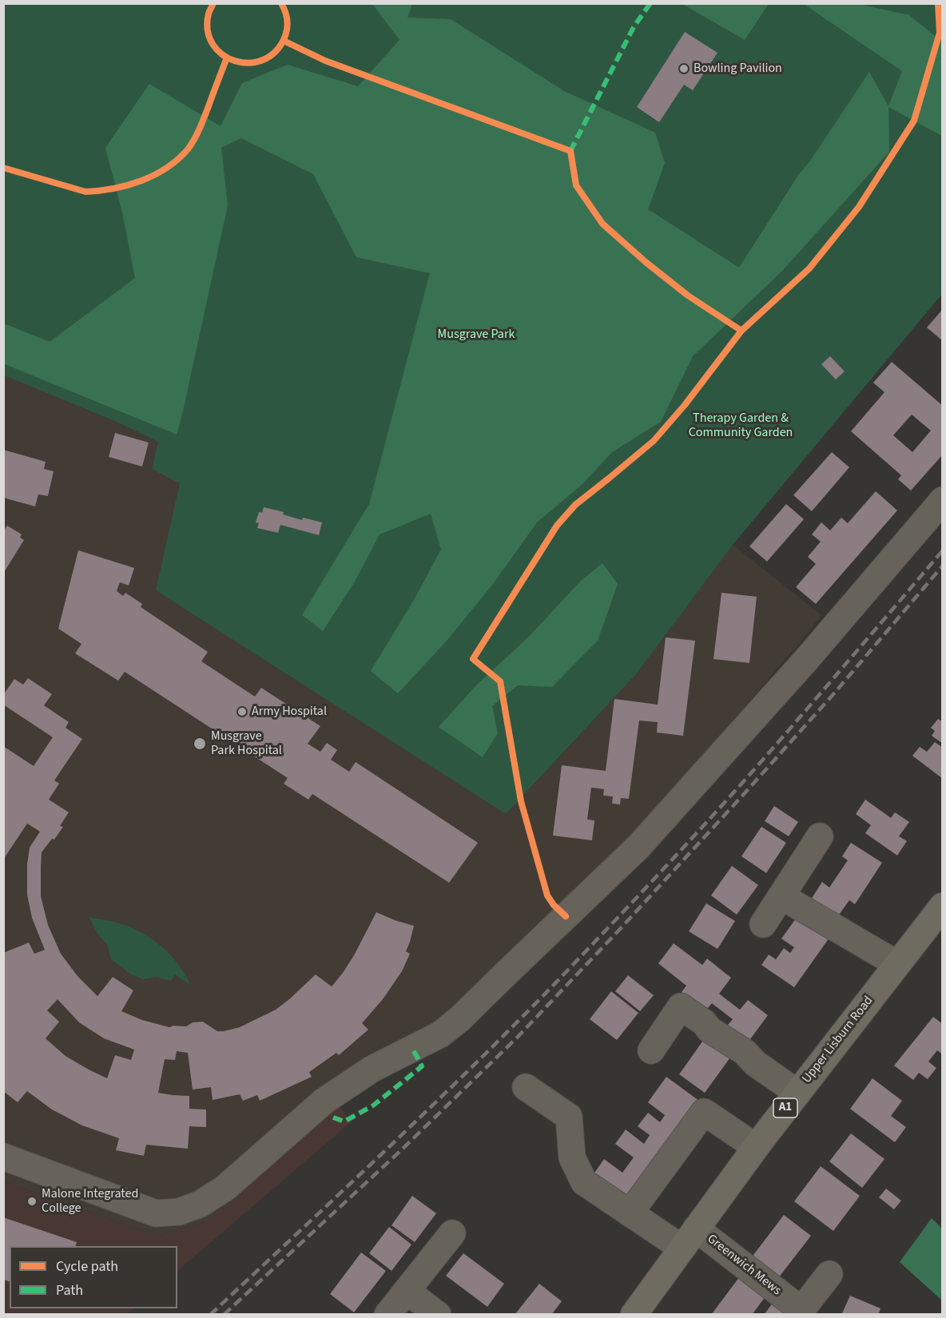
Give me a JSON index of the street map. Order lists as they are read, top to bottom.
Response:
{
  "streets": {
    "main road": ["Upper Lisburn Road", "A1"],
    "street": ["Greenwich Mews"]
  },
  "crossings": [
    ["Upper Lisburn Road", "Greenwich Mews"]
  ],
  "parks": ["Musgrave Park", "Therapy Garden & Community Garden"],
  "places": [
    "Bowling Pavilion",
    "Army Hospital",
    "Musgrave Park Hospital",
    "Malone Integrated College"
  ],
  "legend": ["Cycle path", "Path"]
}
